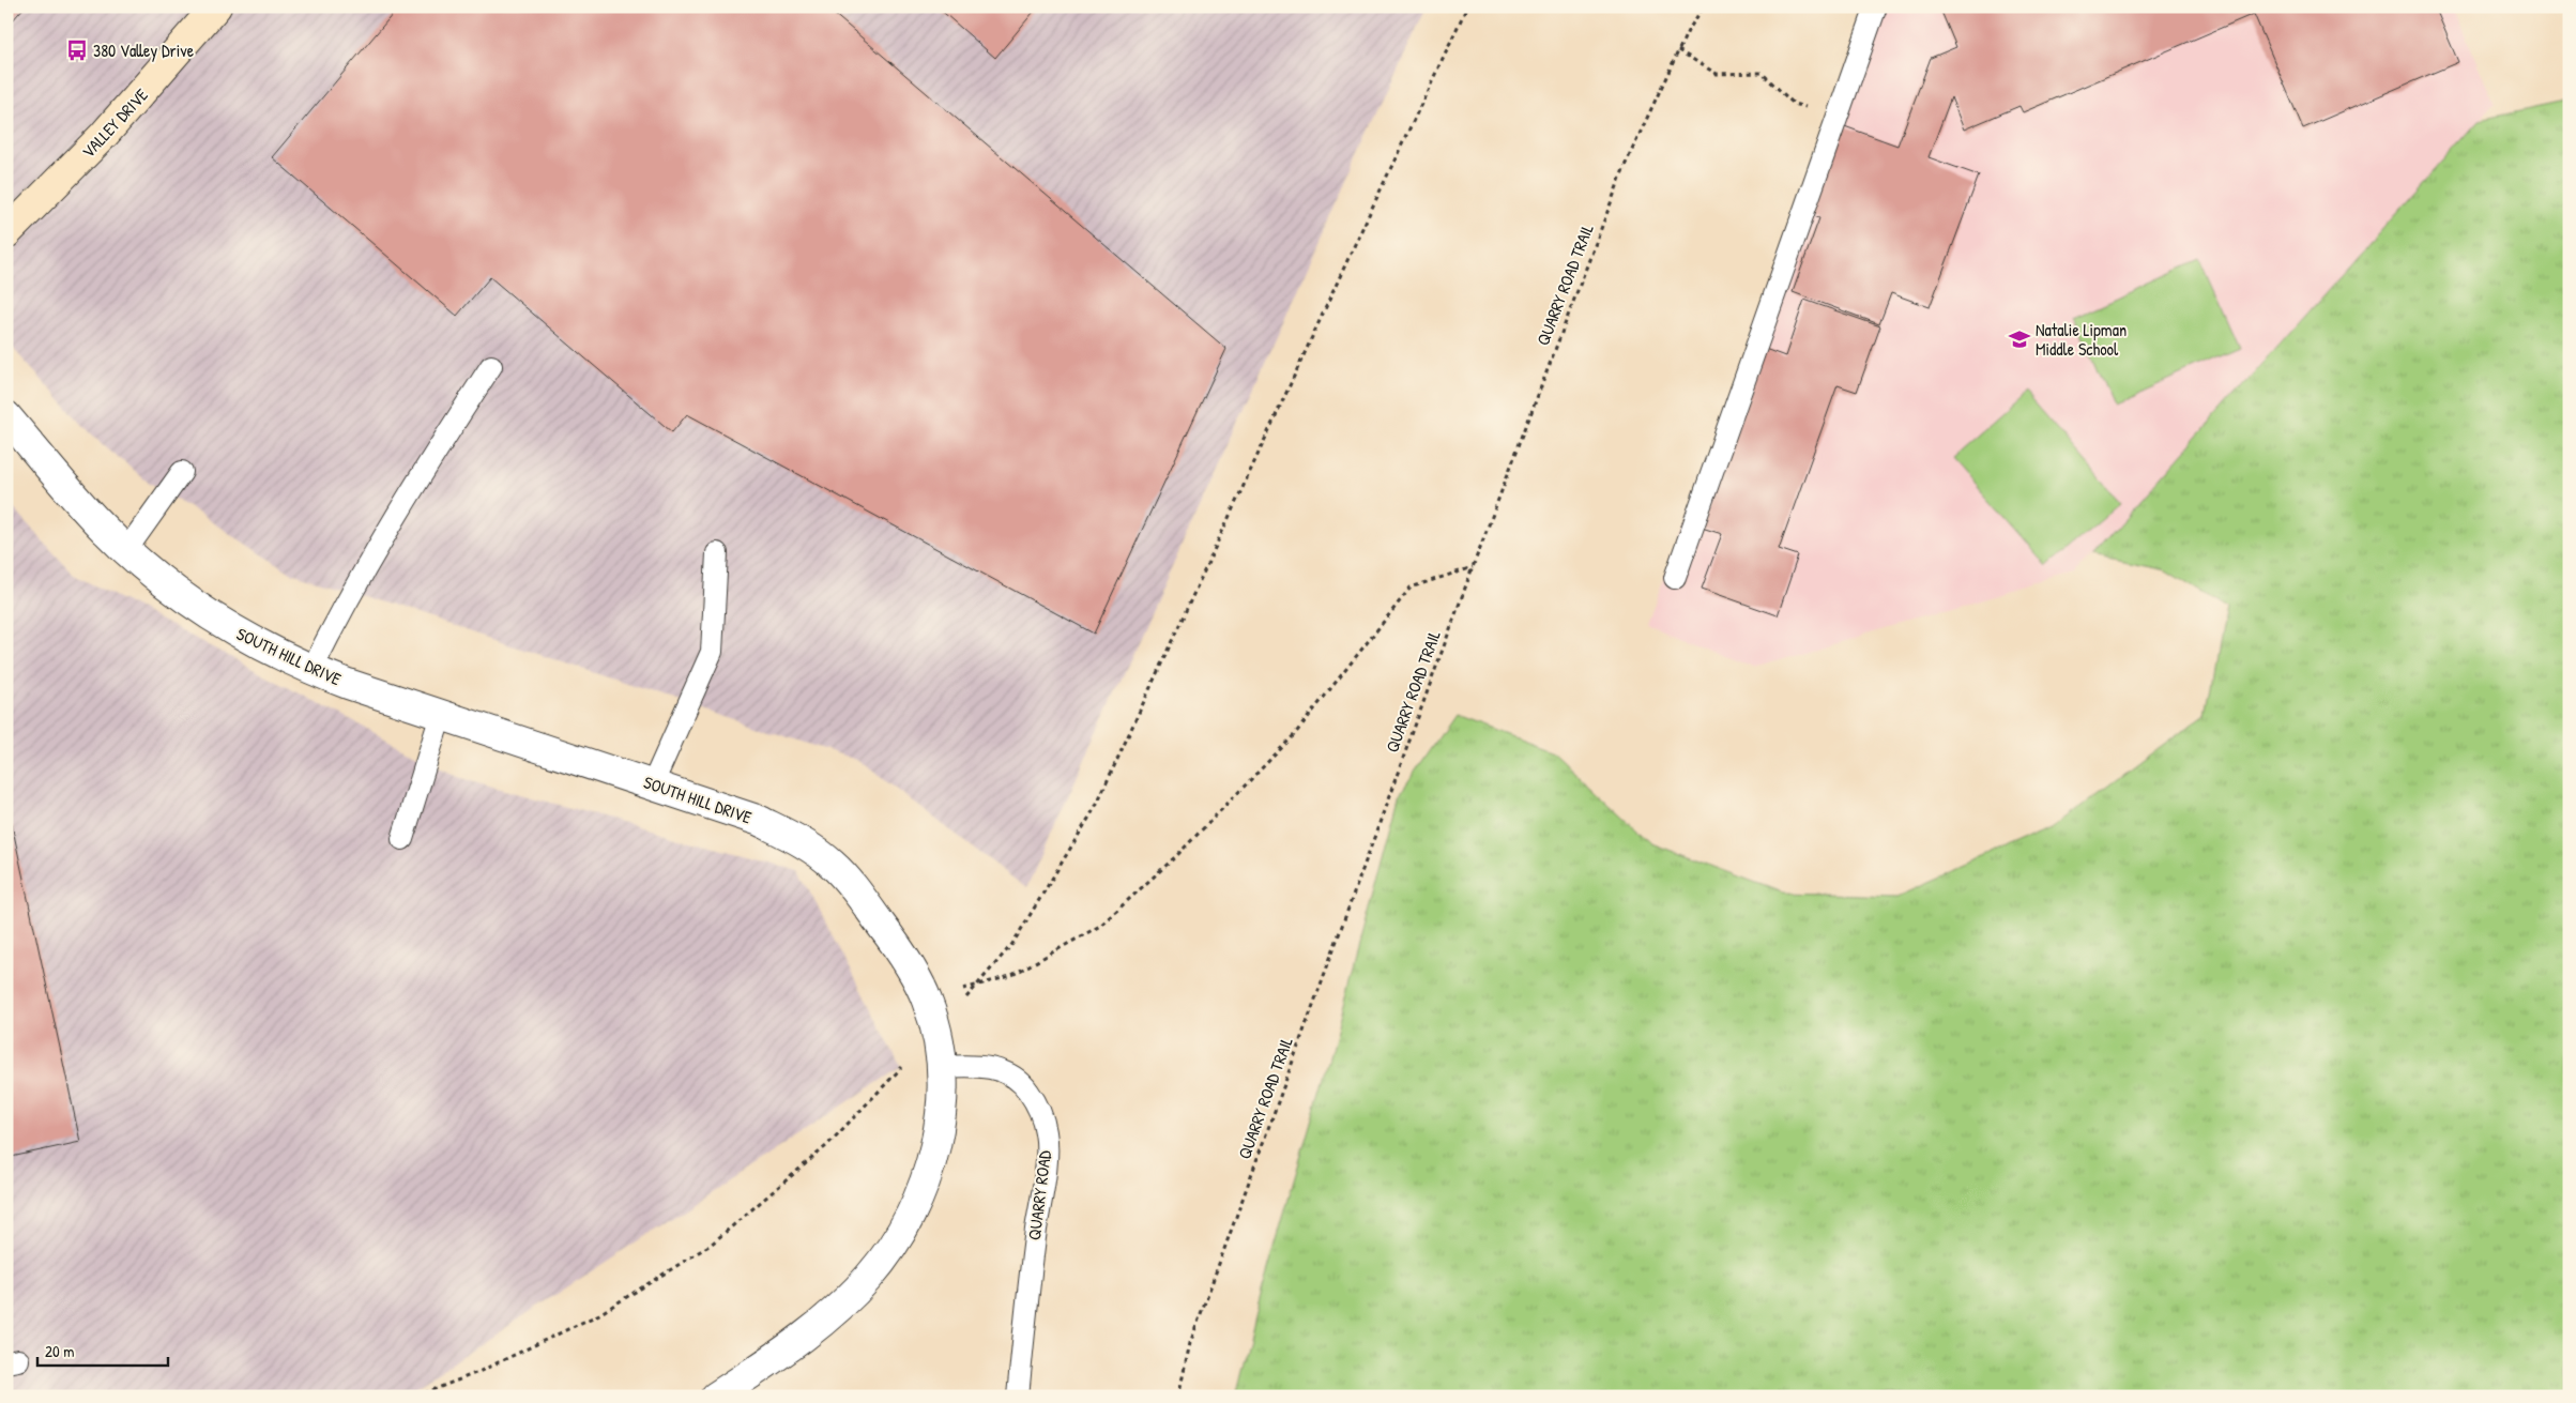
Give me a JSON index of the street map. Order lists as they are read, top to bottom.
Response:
{
  "streets": {
    "main road": ["VALLEY DRIVE"],
    "street": ["SOUTH HILL DRIVE"],
    "lane": ["QUARRY ROAD"],
    "path": ["QUARRY ROAD TRAIL"]
  },
  "crossings": [
    ["SOUTH HILL DRIVE", "QUARRY ROAD"]
  ],
  "places": {
    "bus stop": ["380 Valley Drive"],
    "school or university": ["Natalie Lipman Middle School"]
  },
  "scale_bar": "20 m"
}
